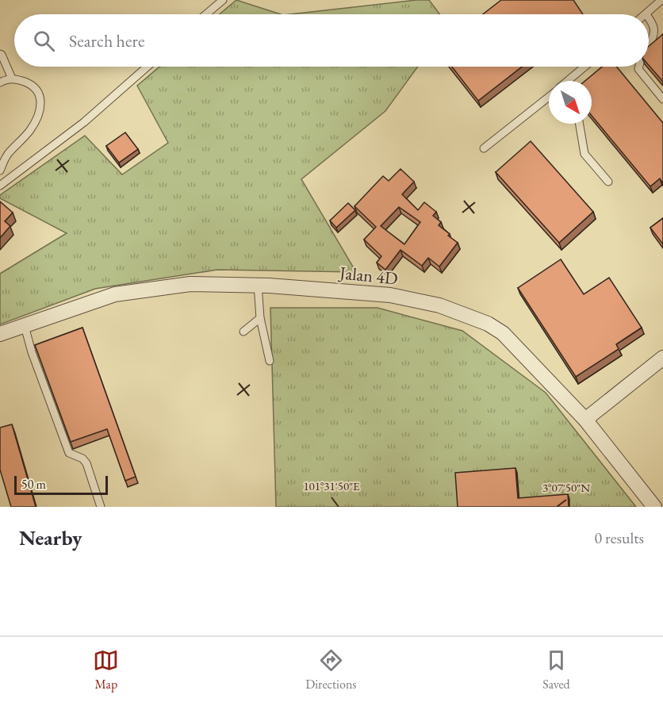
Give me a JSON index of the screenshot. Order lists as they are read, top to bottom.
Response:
{
  "streets": {
    "street": ["Jalan 4D"]
  },
  "scale_bar": "50 m",
  "north": "bottom right",
  "page": {
    "search": "Search here",
    "scale": "50 m",
    "heading": ["Nearby", "0 results"],
    "nav": ["Map", "Directions", "Saved"]
  },
  "coordinates": ["101°31'50\"E", "3°07'50\"N"]
}
